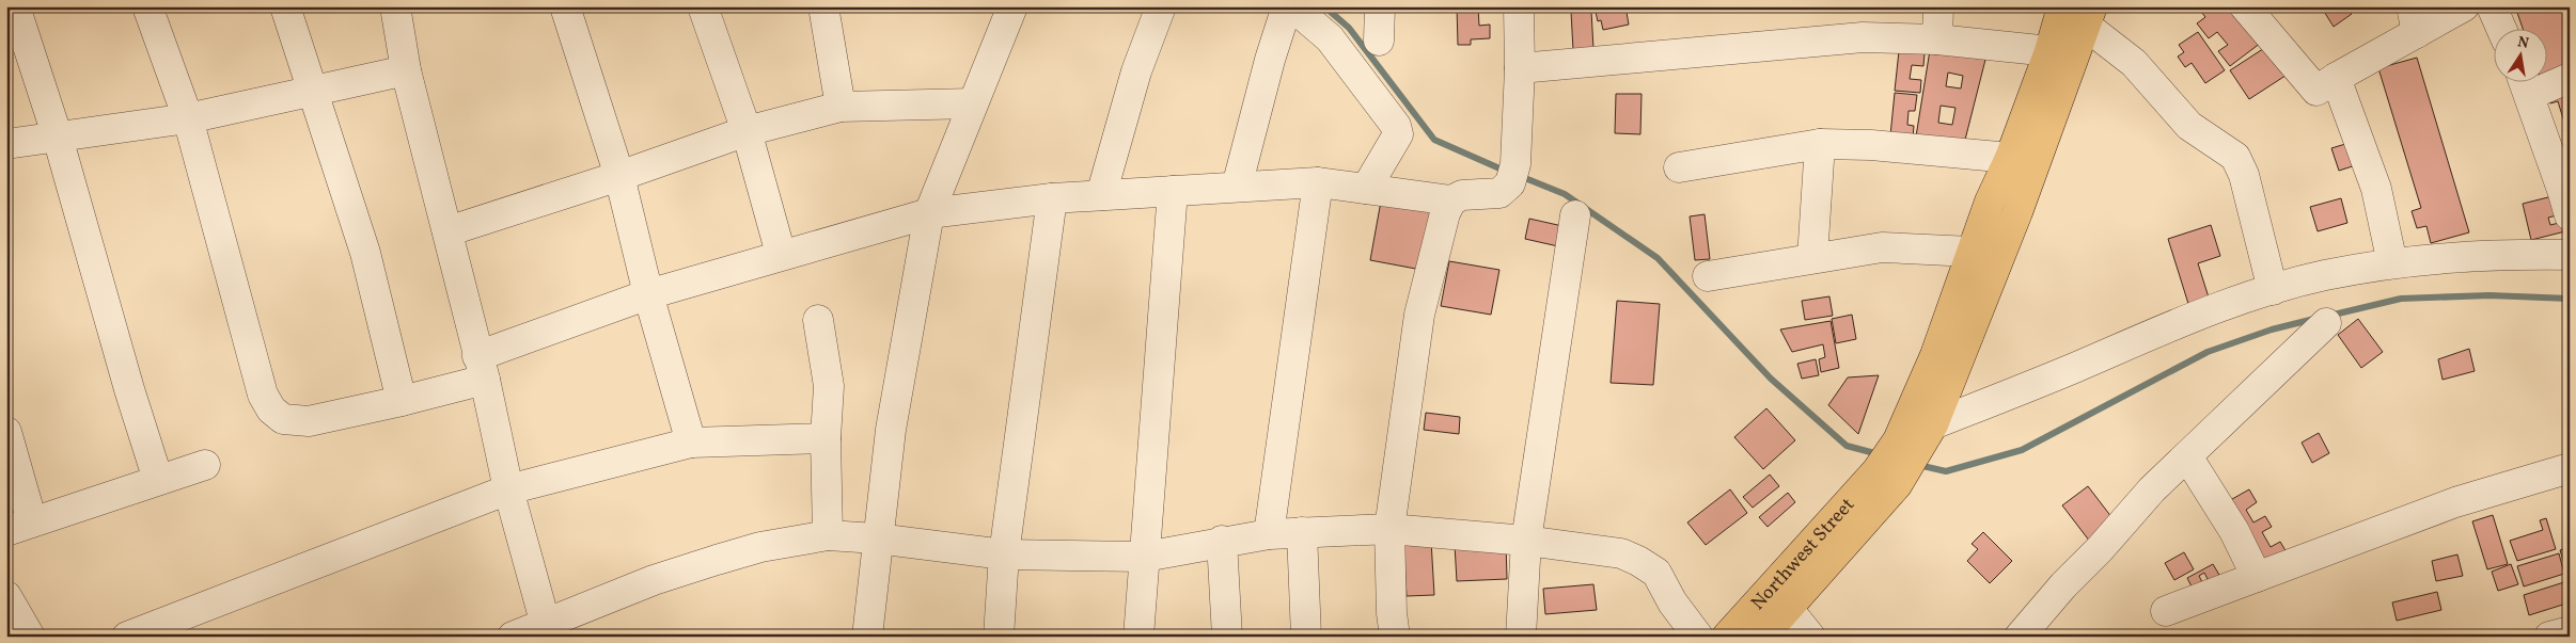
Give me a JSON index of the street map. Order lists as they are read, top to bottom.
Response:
{
  "streets": {
    "main road": ["Northwest Street"]
  },
  "north": "top"
}
